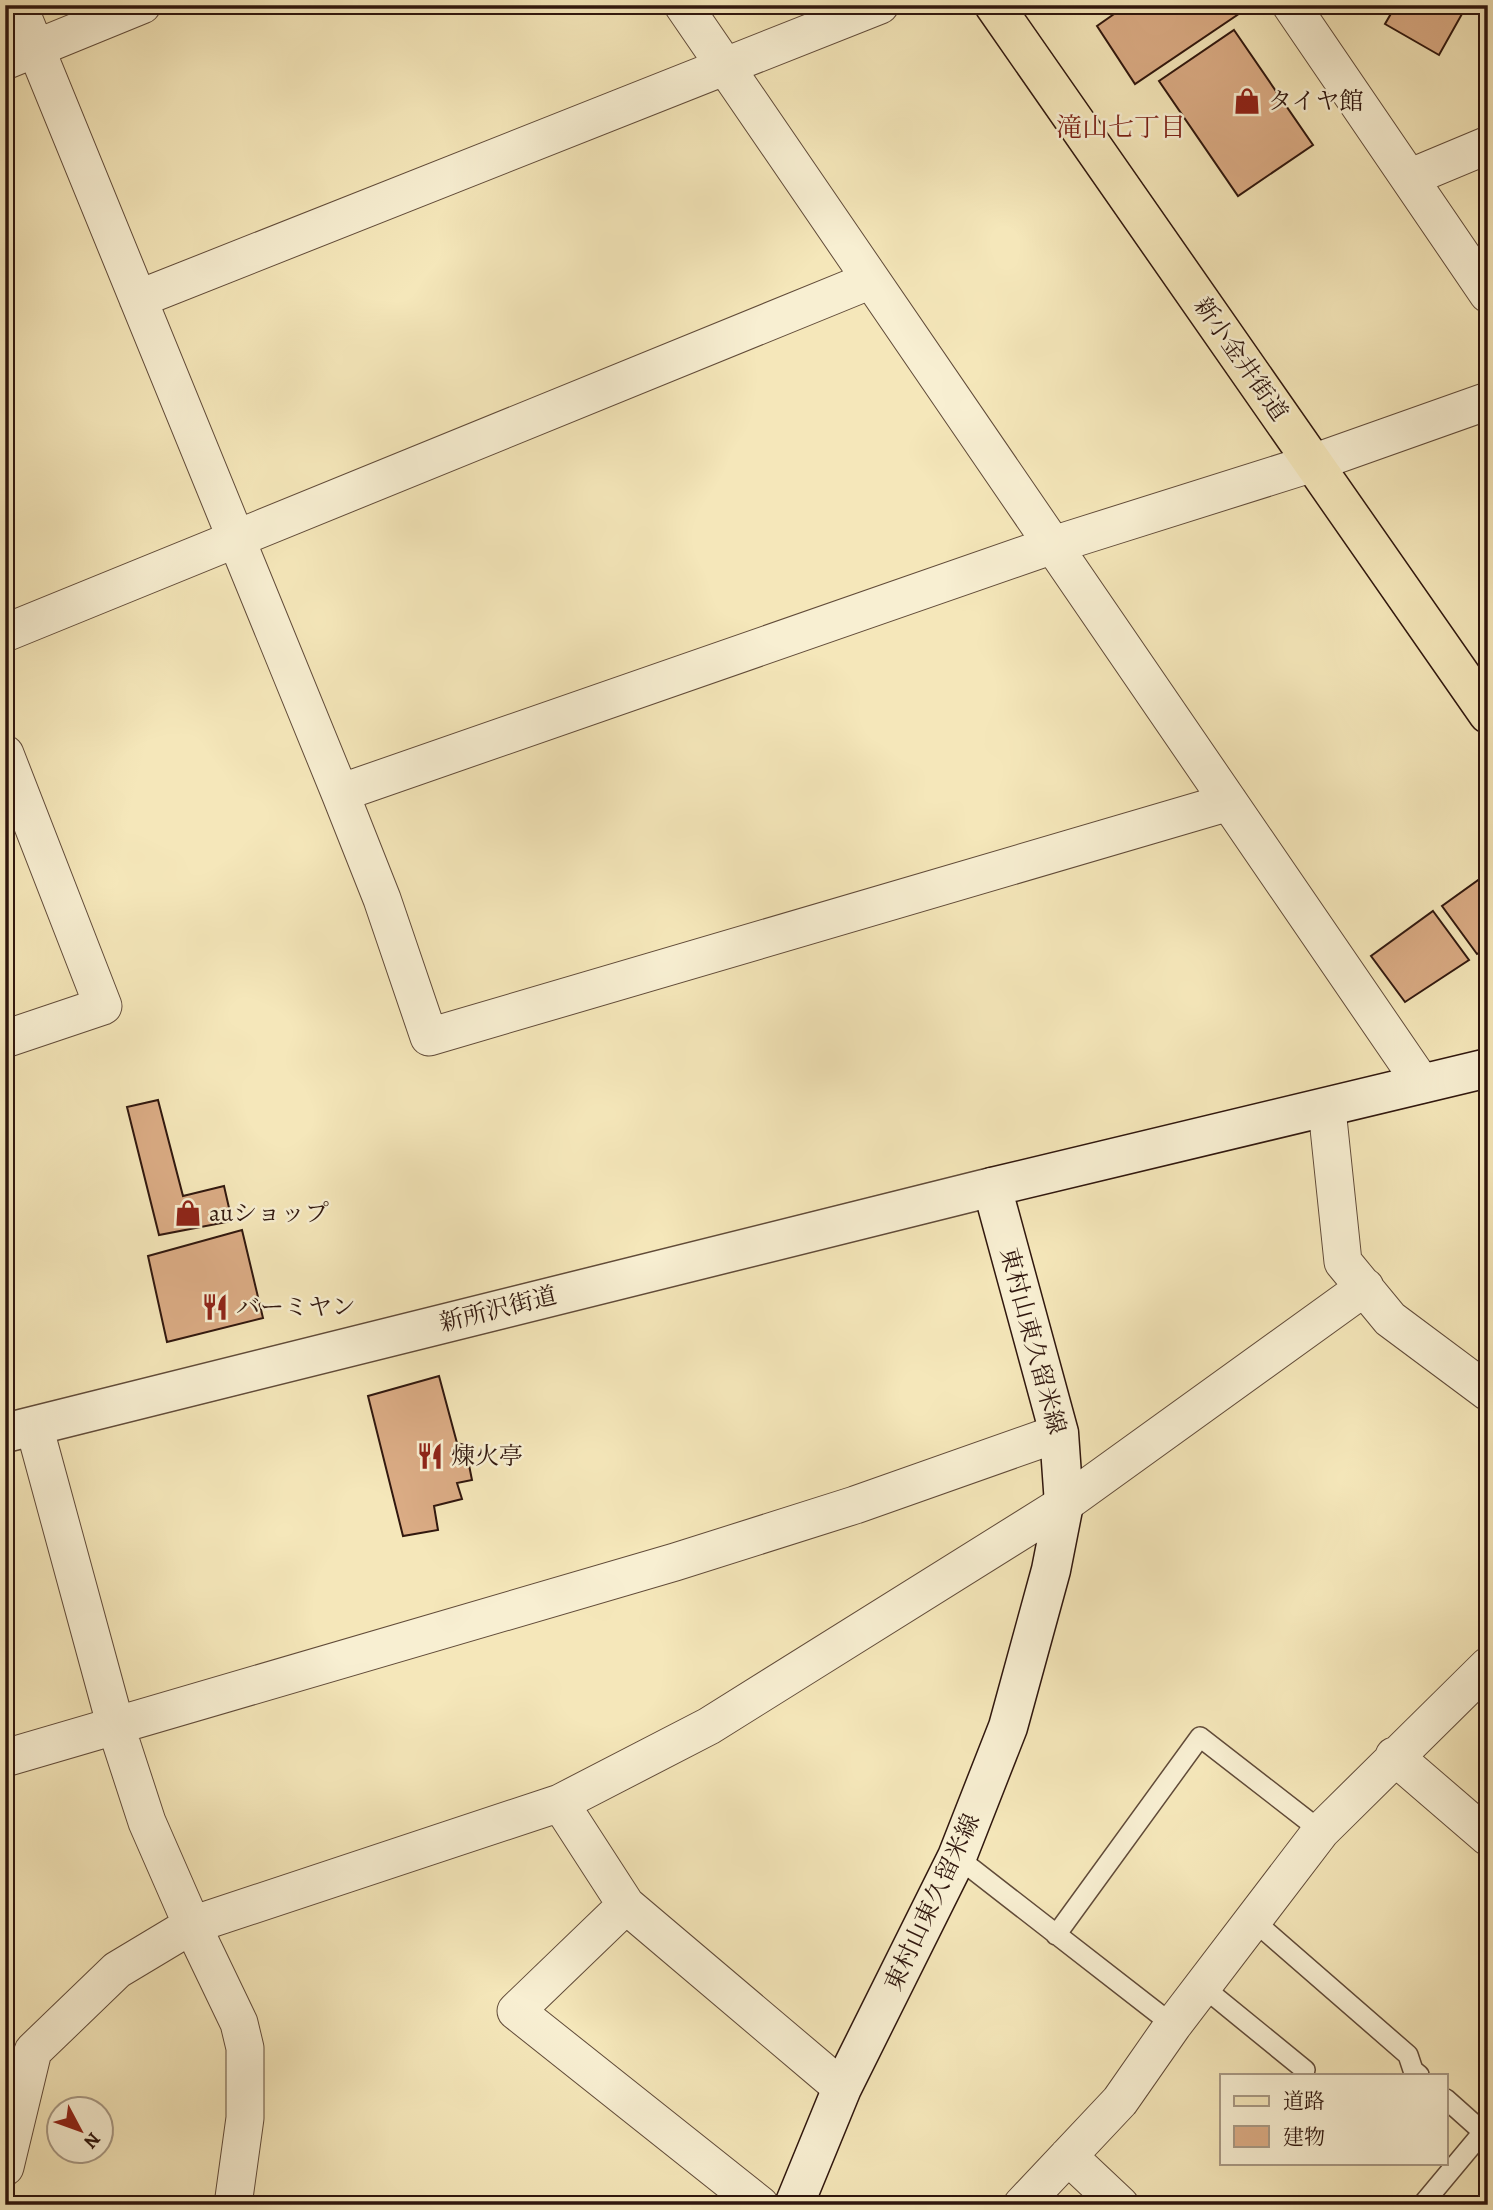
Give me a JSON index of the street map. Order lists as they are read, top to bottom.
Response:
{
  "streets": {
    "main road": ["新小金井街道", "新所沢街道", "東村山東久留米線"]
  },
  "crossings": [
    ["新所沢街道", "東村山東久留米線"]
  ],
  "districts": ["滝山七丁目"],
  "places": {
    "shop": ["タイヤ館", "auショップ"],
    "restaurant": ["バーミヤン", "煉火亭"]
  },
  "legend": ["道路", "建物"],
  "north": "bottom right"
}
